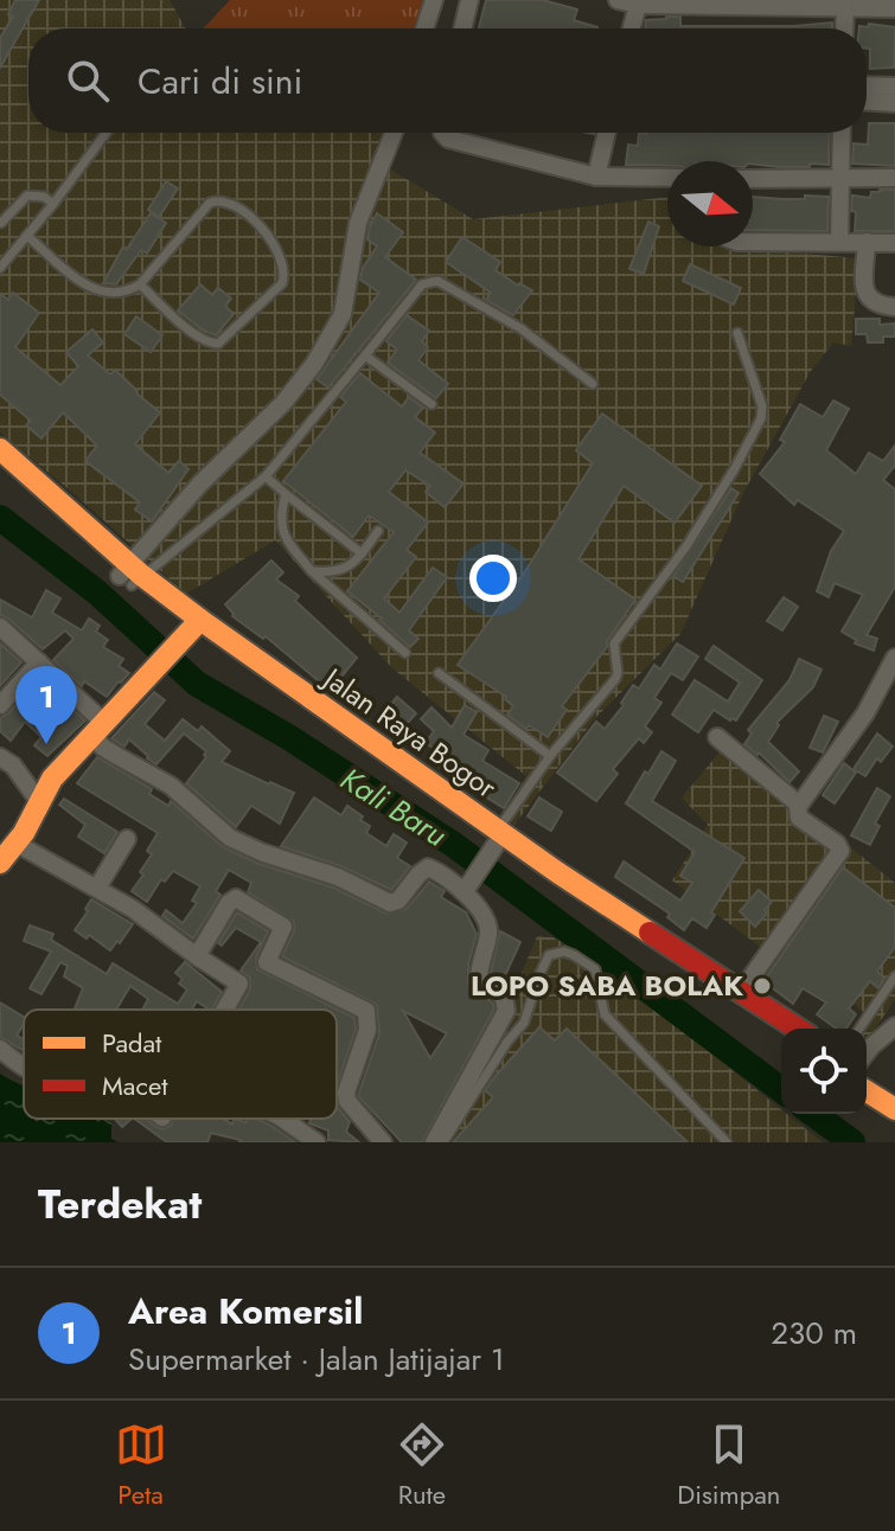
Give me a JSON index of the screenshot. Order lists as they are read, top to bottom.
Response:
{
  "streets": {
    "main road": ["Jalan Raya Bogor"]
  },
  "water": ["Kali Baru"],
  "places": ["LOPO SABA BOLAK"],
  "legend": ["Padat", "Macet"],
  "north": "right",
  "page": {
    "search": "Cari di sini",
    "pins": "1",
    "heading": "Terdekat",
    "list": [
      {
        "mark": "1",
        "name": "Area Komersil",
        "note": "Supermarket · Jalan Jatijajar 1",
        "value": "230 m"
      }
    ],
    "nav": ["Peta", "Rute", "Disimpan"]
  }
}
